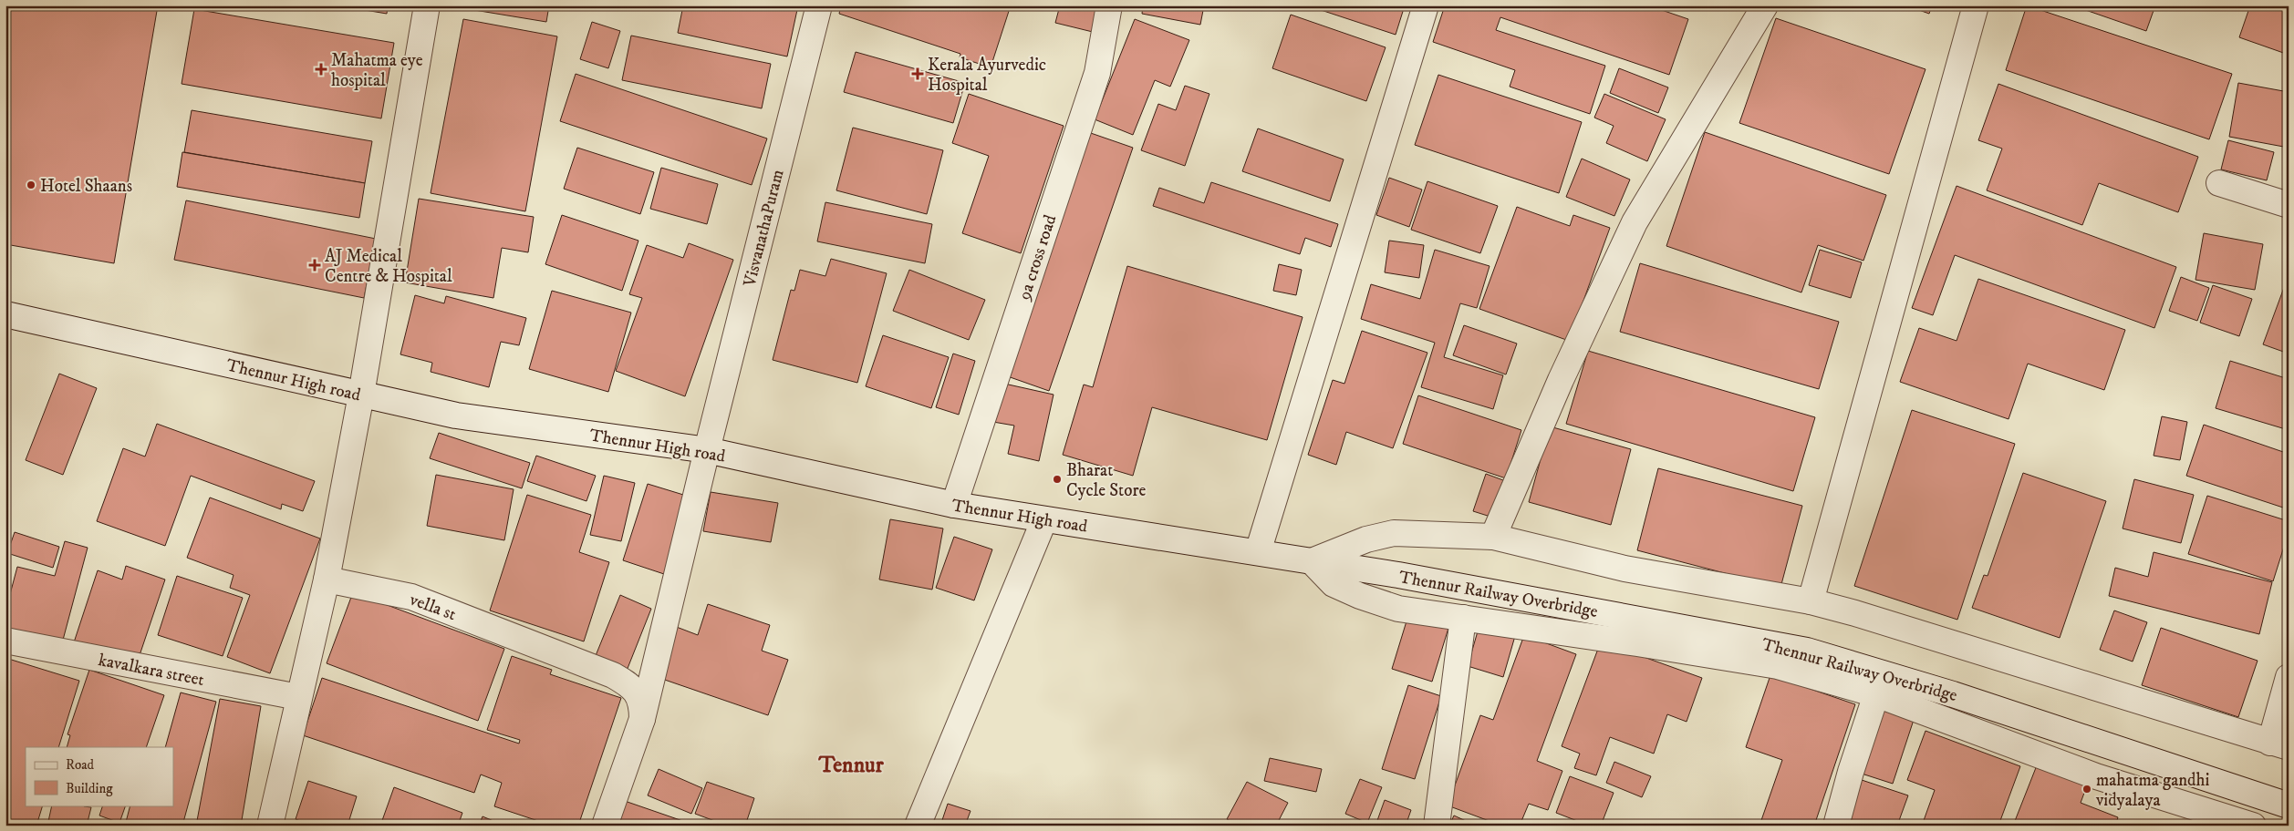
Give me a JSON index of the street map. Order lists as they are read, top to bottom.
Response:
{
  "streets": {
    "street": [
      "VisvanathaPuram",
      "9a cross road",
      "Thennur High road",
      "Thennur Railway Overbridge",
      "vella st",
      "kavalkara street"
    ]
  },
  "crossings": [
    ["VisvanathaPuram", "Thennur High road"],
    ["VisvanathaPuram", "vella st"],
    ["9a cross road", "Thennur High road"],
    ["Thennur High road", "Thennur Railway Overbridge"]
  ],
  "districts": ["Tennur"],
  "places": {
    "health": ["Mahatma eye hospital", "Kerala Ayurvedic Hospital", "AJ Medical Centre & Hospital"],
    "other": ["Hotel Shaans", "Bharat Cycle Store", "mahatma gandhi vidyalaya"]
  },
  "legend": ["Road", "Building"]
}
